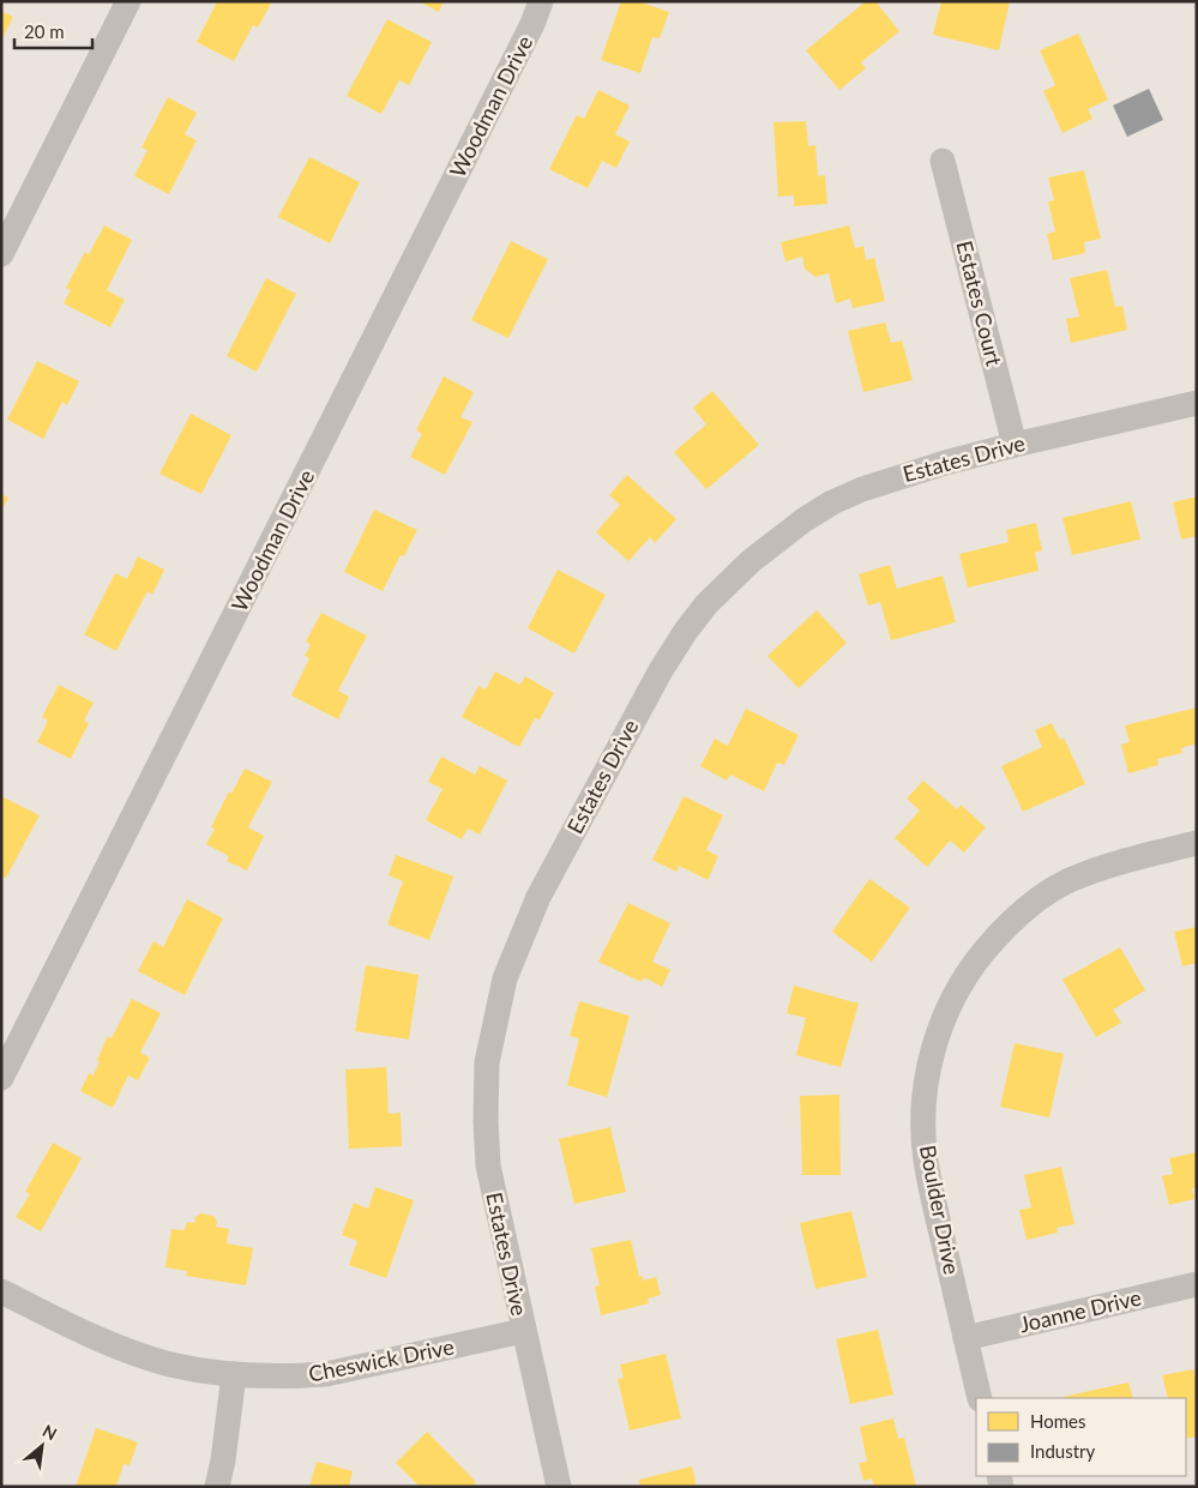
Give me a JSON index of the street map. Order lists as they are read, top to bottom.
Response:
{
  "streets": {
    "street": [
      "Woodman Drive",
      "Estates Court",
      "Estates Drive",
      "Boulder Drive",
      "Joanne Drive",
      "Cheswick Drive"
    ]
  },
  "crossings": [
    ["Estates Court", "Estates Drive"],
    ["Estates Drive", "Cheswick Drive"],
    ["Boulder Drive", "Joanne Drive"]
  ],
  "legend": ["Homes", "Industry"],
  "scale_bar": "20 m",
  "north": "top right"
}
